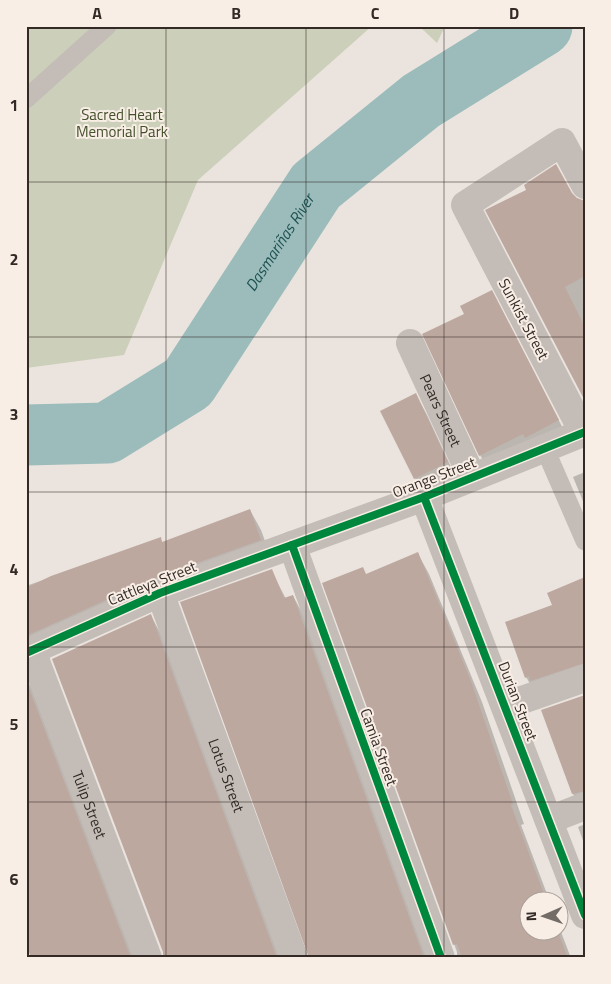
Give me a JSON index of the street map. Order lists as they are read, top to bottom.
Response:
{
  "streets": {
    "street": [
      "Sunkist Street",
      "Pears Street",
      "Orange Street",
      "Cattleya Street",
      "Durian Street",
      "Camia Street",
      "Lotus Street",
      "Tulip Street"
    ]
  },
  "crossings": [
    ["Sunkist Street", "Orange Street"],
    ["Pears Street", "Orange Street"],
    ["Orange Street", "Cattleya Street"],
    ["Orange Street", "Durian Street"],
    ["Orange Street", "Camia Street"],
    ["Cattleya Street", "Camia Street"],
    ["Cattleya Street", "Lotus Street"],
    ["Cattleya Street", "Tulip Street"]
  ],
  "water": ["Dasmariñas River"],
  "parks": ["Sacred Heart Memorial Park"],
  "north": "left",
  "grid": {
    "columns": [
      "A",
      "B",
      "C",
      "D"
    ],
    "rows": [
      "1",
      "2",
      "3",
      "4",
      "5",
      "6"
    ]
  }
}
